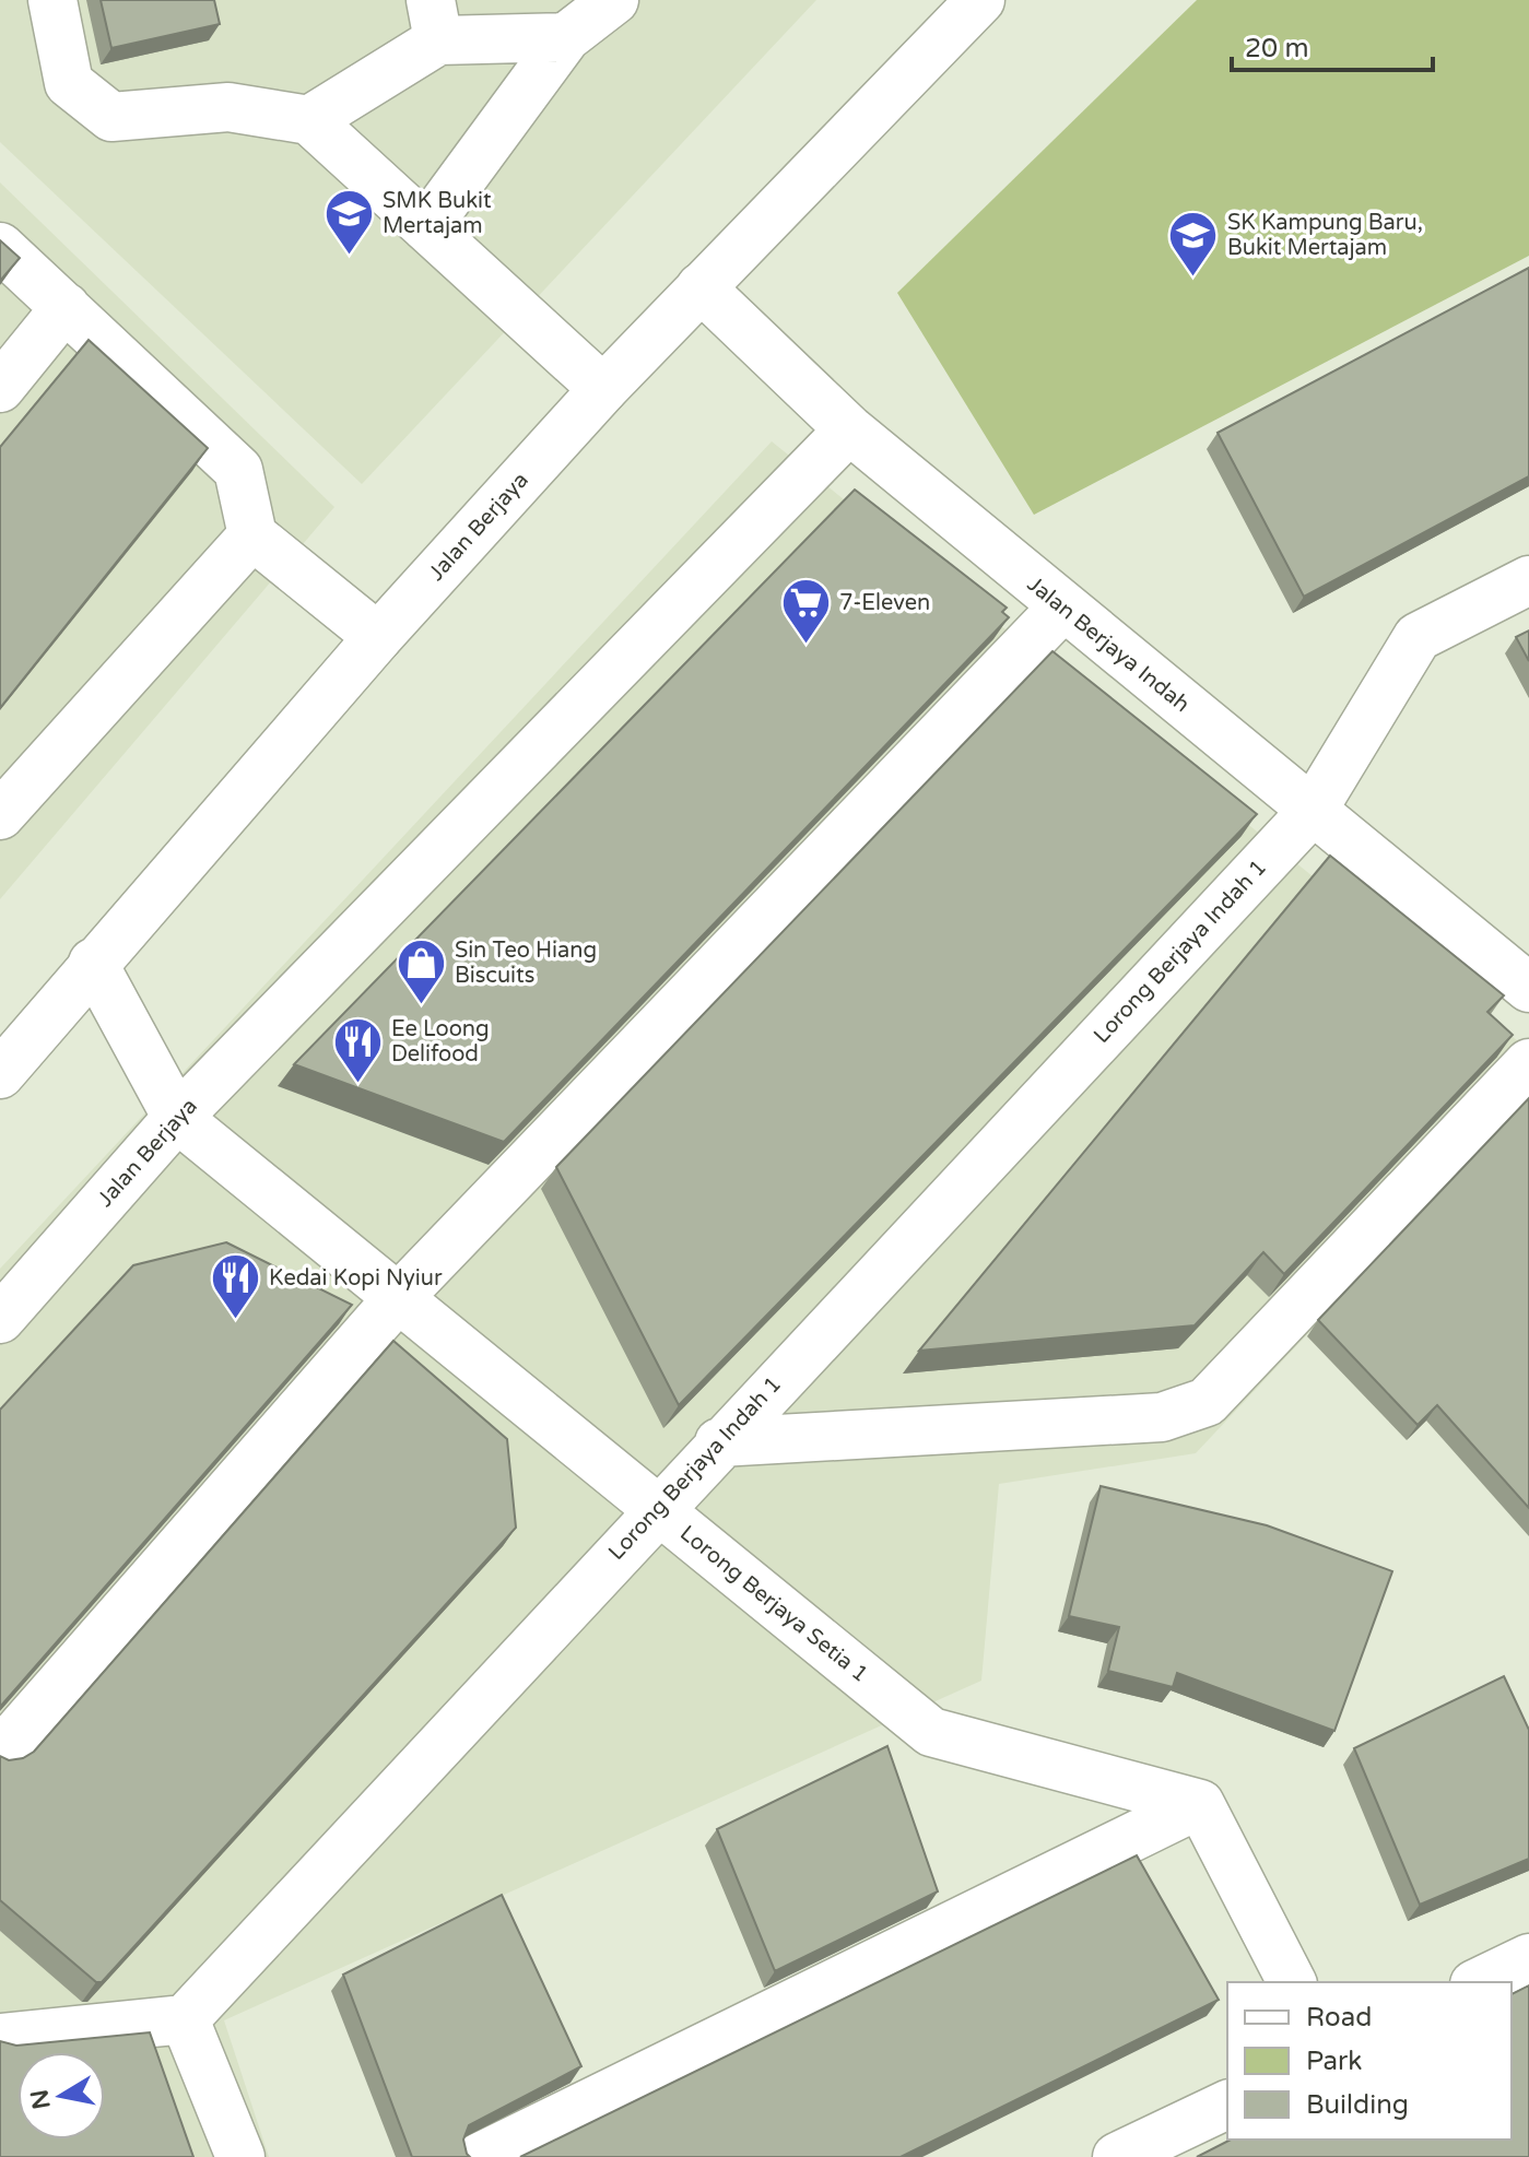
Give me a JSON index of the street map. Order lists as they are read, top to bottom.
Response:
{
  "streets": {
    "street": [
      "Jalan Berjaya",
      "Jalan Berjaya Indah",
      "Lorong Berjaya Indah 1",
      "Lorong Berjaya Setia 1"
    ]
  },
  "crossings": [
    ["Jalan Berjaya", "Jalan Berjaya Indah"],
    ["Jalan Berjaya", "Lorong Berjaya Setia 1"],
    ["Jalan Berjaya Indah", "Lorong Berjaya Indah 1"],
    ["Lorong Berjaya Indah 1", "Lorong Berjaya Setia 1"]
  ],
  "places": {
    "school or university": ["SMK Bukit Mertajam", "SK Kampung Baru, Bukit Mertajam"],
    "supermarket": ["7-Eleven"],
    "shop": ["Sin Teo Hiang Biscuits"],
    "restaurant": ["Ee Loong Delifood", "Kedai Kopi Nyiur"]
  },
  "legend": ["Road", "Park", "Building"],
  "scale_bar": "20 m",
  "north": "left"
}
